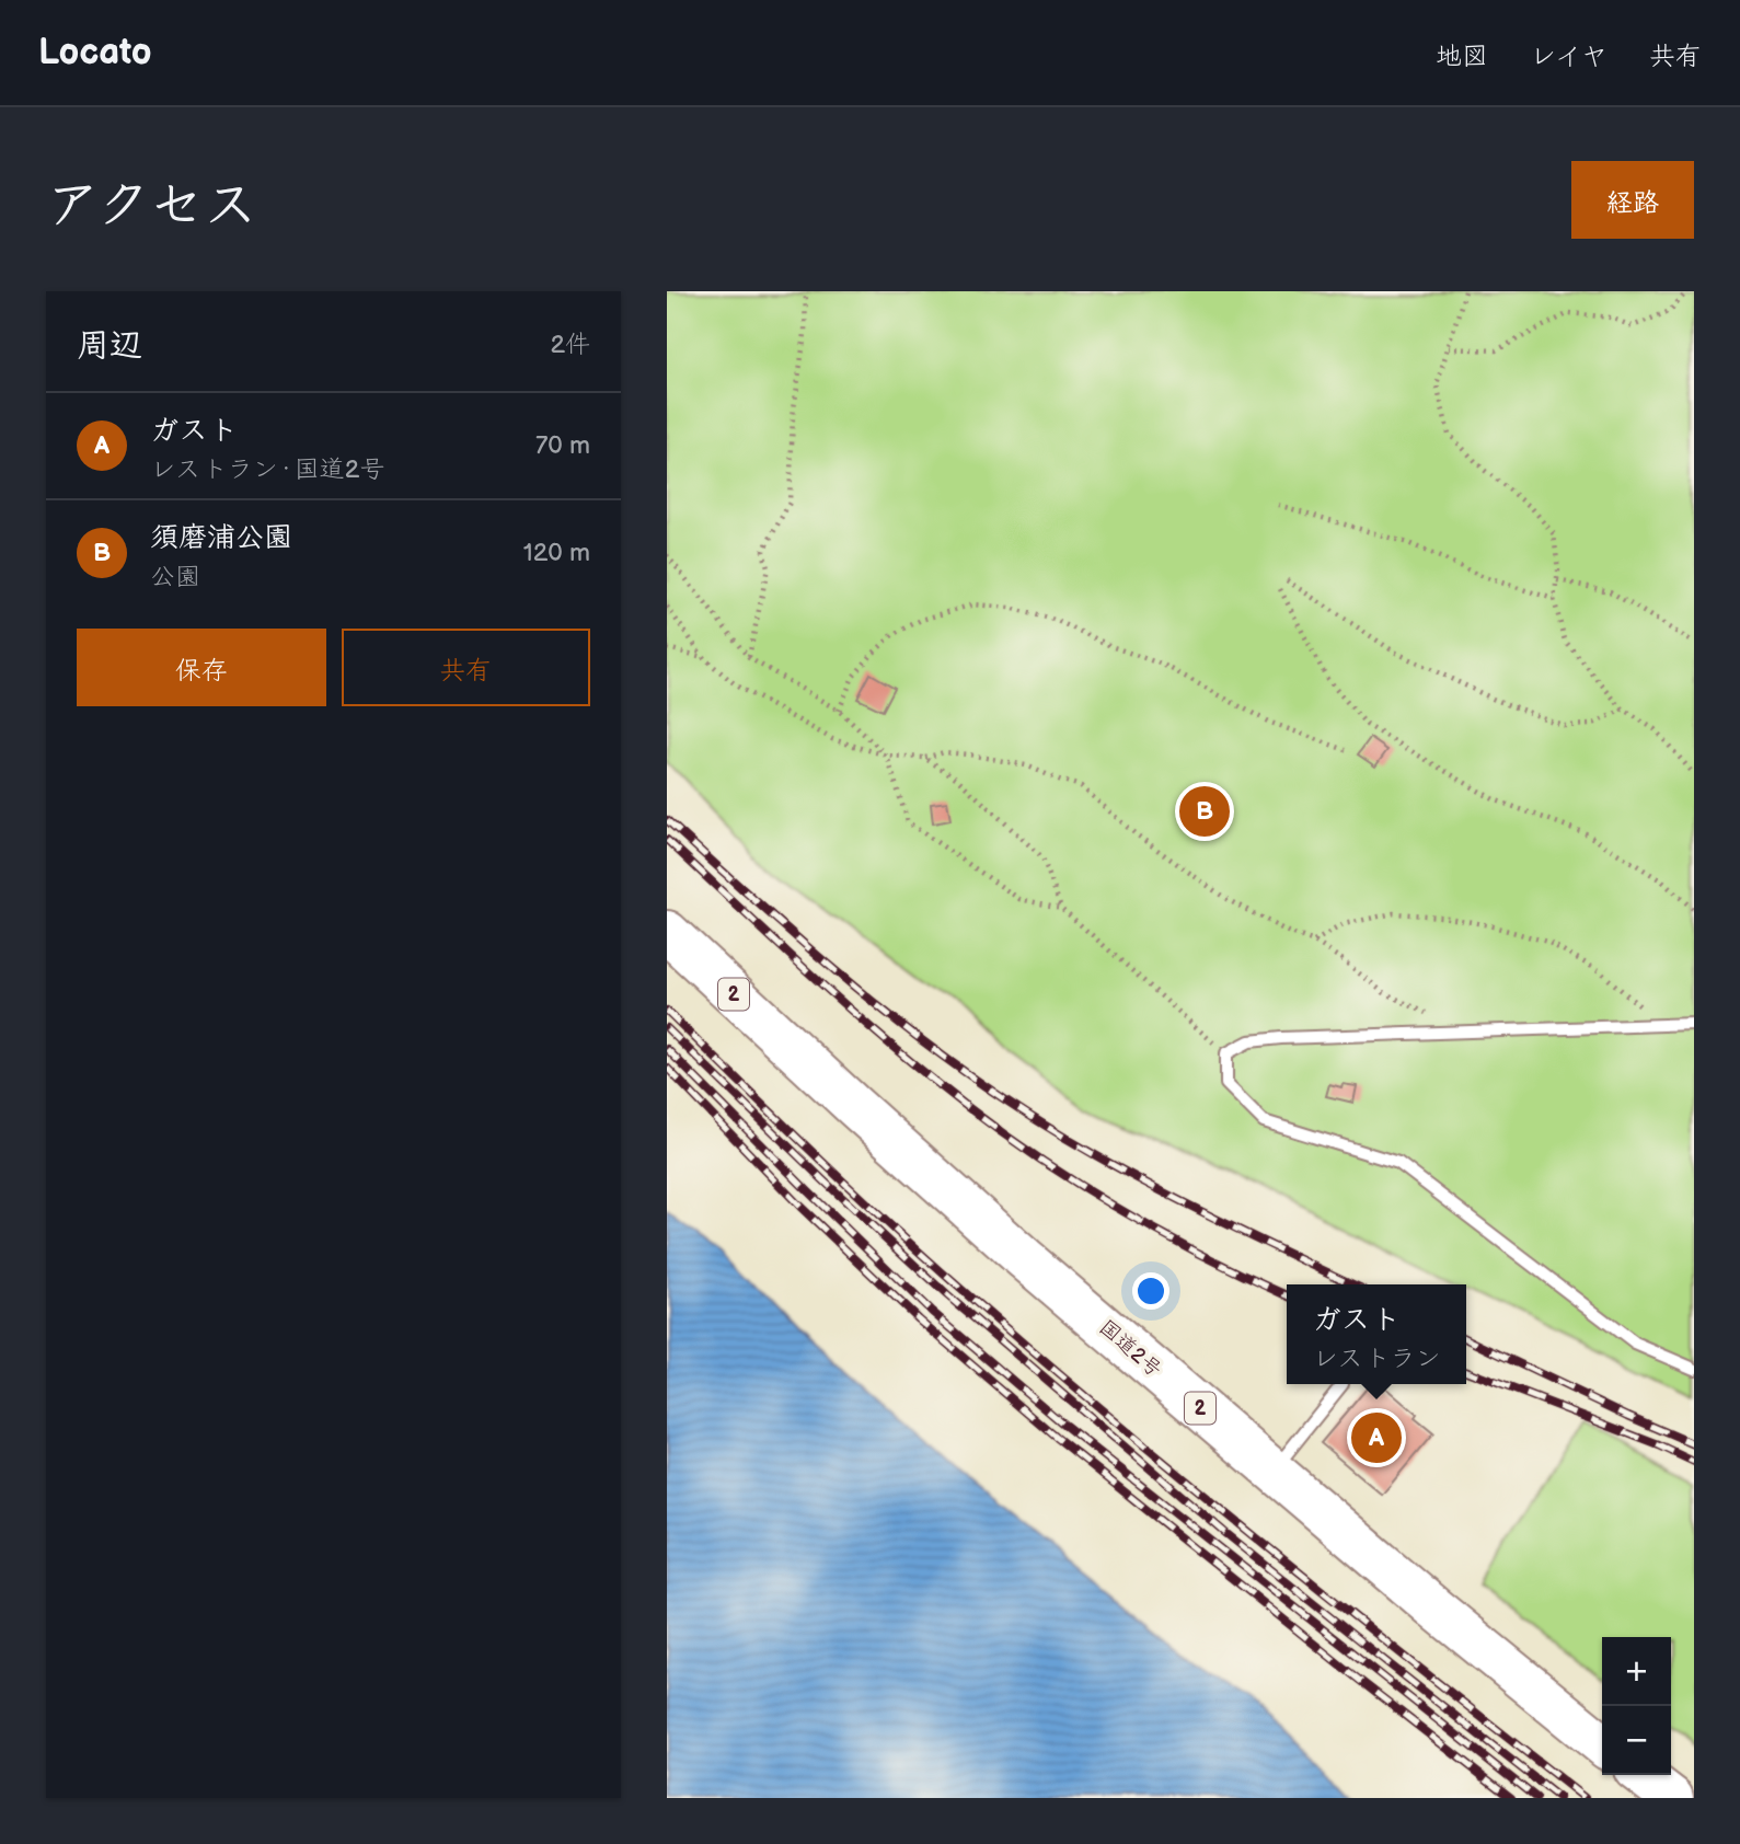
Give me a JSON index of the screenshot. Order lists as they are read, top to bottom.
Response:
{
  "streets": {
    "highway": ["2", "国道2号"]
  },
  "page": {
    "header": "Locato",
    "nav": ["地図", "レイヤ", "共有"],
    "title": "アクセス",
    "buttons": [
      "経路",
      ["保存", "共有"]
    ],
    "heading": ["周辺", "2件"],
    "list": [
      {
        "mark": "A",
        "name": "ガスト",
        "note": "レストラン · 国道2号",
        "value": "70 m"
      },
      {
        "mark": "B",
        "name": "須磨浦公園",
        "note": "公園",
        "value": "120 m"
      }
    ],
    "pins": ["B", "A"],
    "popup": ["ガスト", "レストラン"],
    "map_buttons": ["+", "−"]
  }
}
